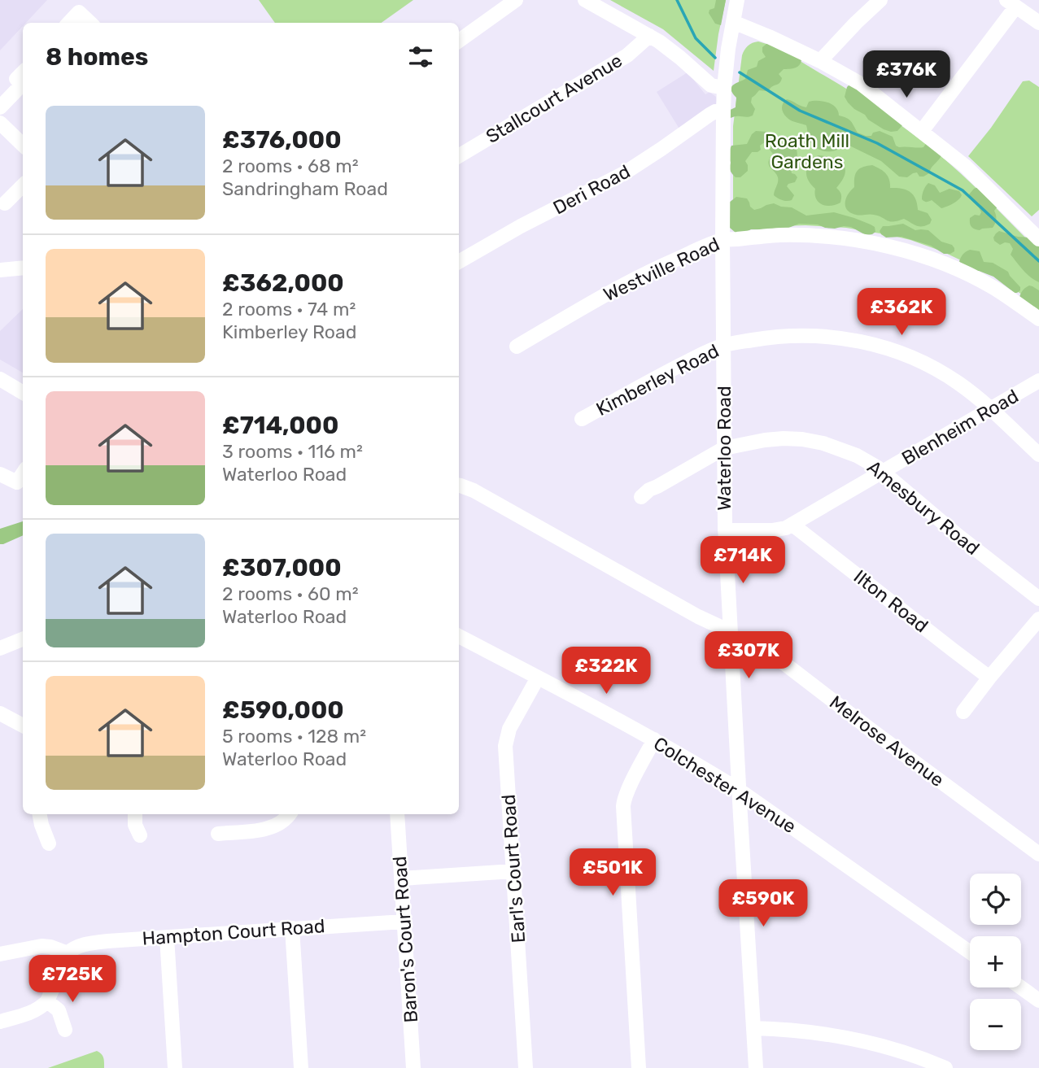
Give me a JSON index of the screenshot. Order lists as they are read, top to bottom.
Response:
{
  "streets": {
    "street": [
      "Stallcourt Avenue",
      "Deri Road",
      "Westville Road",
      "Kimberley Road",
      "Blenheim Road",
      "Waterloo Road",
      "Amesbury Road",
      "Ilton Road",
      "Melrose Avenue",
      "Colchester Avenue",
      "Earl's Court Road",
      "Hampton Court Road",
      "Baron's Court Road"
    ]
  },
  "crossings": [
    ["Deri Road", "Waterloo Road"],
    ["Westville Road", "Waterloo Road"],
    ["Kimberley Road", "Blenheim Road"],
    ["Kimberley Road", "Waterloo Road"],
    ["Blenheim Road", "Waterloo Road"],
    ["Blenheim Road", "Amesbury Road"],
    ["Blenheim Road", "Ilton Road"],
    ["Waterloo Road", "Amesbury Road"],
    ["Waterloo Road", "Melrose Avenue"],
    ["Waterloo Road", "Colchester Avenue"],
    ["Colchester Avenue", "Earl's Court Road"],
    ["Hampton Court Road", "Baron's Court Road"]
  ],
  "parks": ["Roath Mill Gardens"],
  "page": {
    "heading": "8 homes",
    "price": [
      "£376K",
      "£362K",
      "£714K",
      "£307K",
      "£322K",
      "£501K",
      "£590K",
      "£725K"
    ],
    "list": [
      {
        "name": "£376,000",
        "note": "2 rooms · 68 m² · Sandringham Road"
      },
      {
        "name": "£362,000",
        "note": "2 rooms · 74 m² · Kimberley Road"
      },
      {
        "name": "£714,000",
        "note": "3 rooms · 116 m² · Waterloo Road"
      },
      {
        "name": "£307,000",
        "note": "2 rooms · 60 m² · Waterloo Road"
      },
      {
        "name": "£590,000",
        "note": "5 rooms · 128 m² · Waterloo Road"
      }
    ],
    "map_buttons": ["+", "−"]
  }
}
